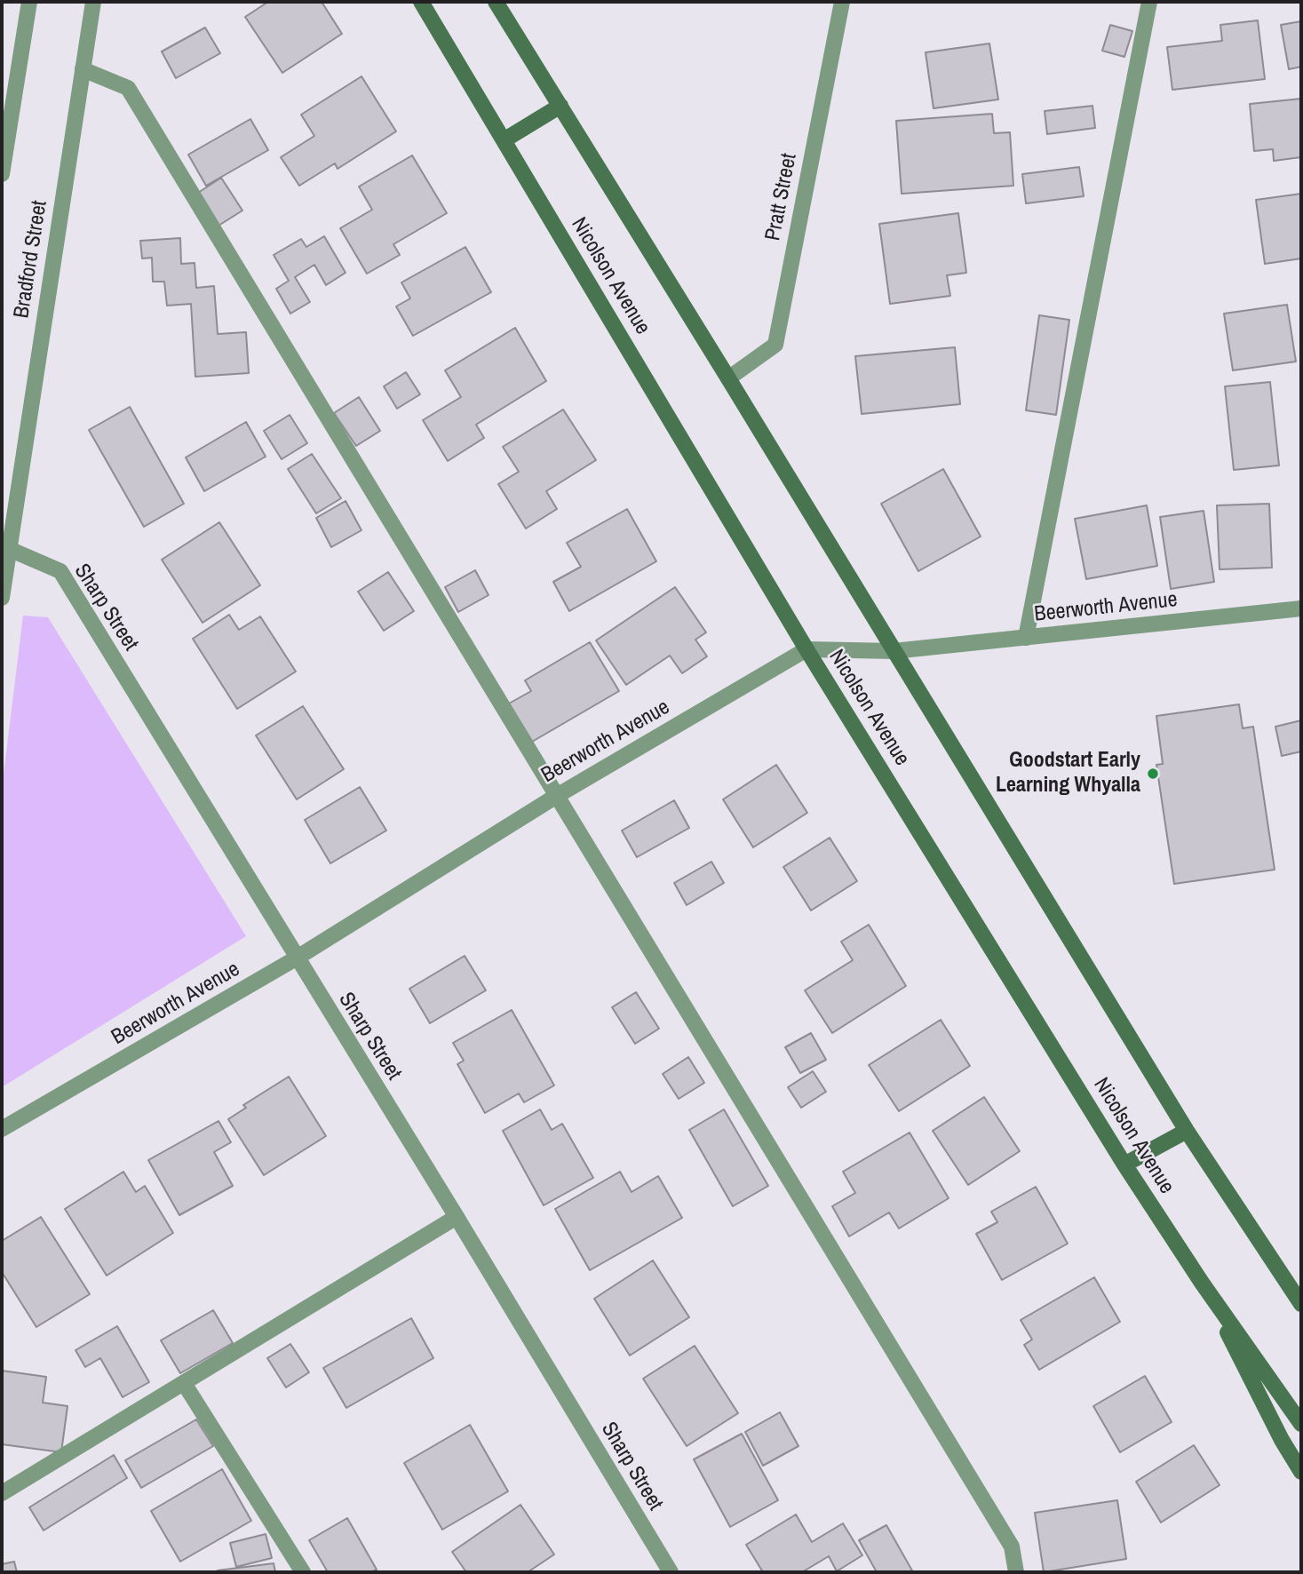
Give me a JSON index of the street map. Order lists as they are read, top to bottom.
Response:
{
  "streets": {
    "main road": ["Nicolson Avenue"],
    "street": [
      "Pratt Street",
      "Bradford Street",
      "Sharp Street",
      "Beerworth Avenue"
    ]
  },
  "crossings": [
    ["Bradford Street", "Sharp Street"],
    ["Nicolson Avenue", "Beerworth Avenue"],
    ["Sharp Street", "Beerworth Avenue"]
  ],
  "places": ["Goodstart Early Learning Whyalla"]
}
